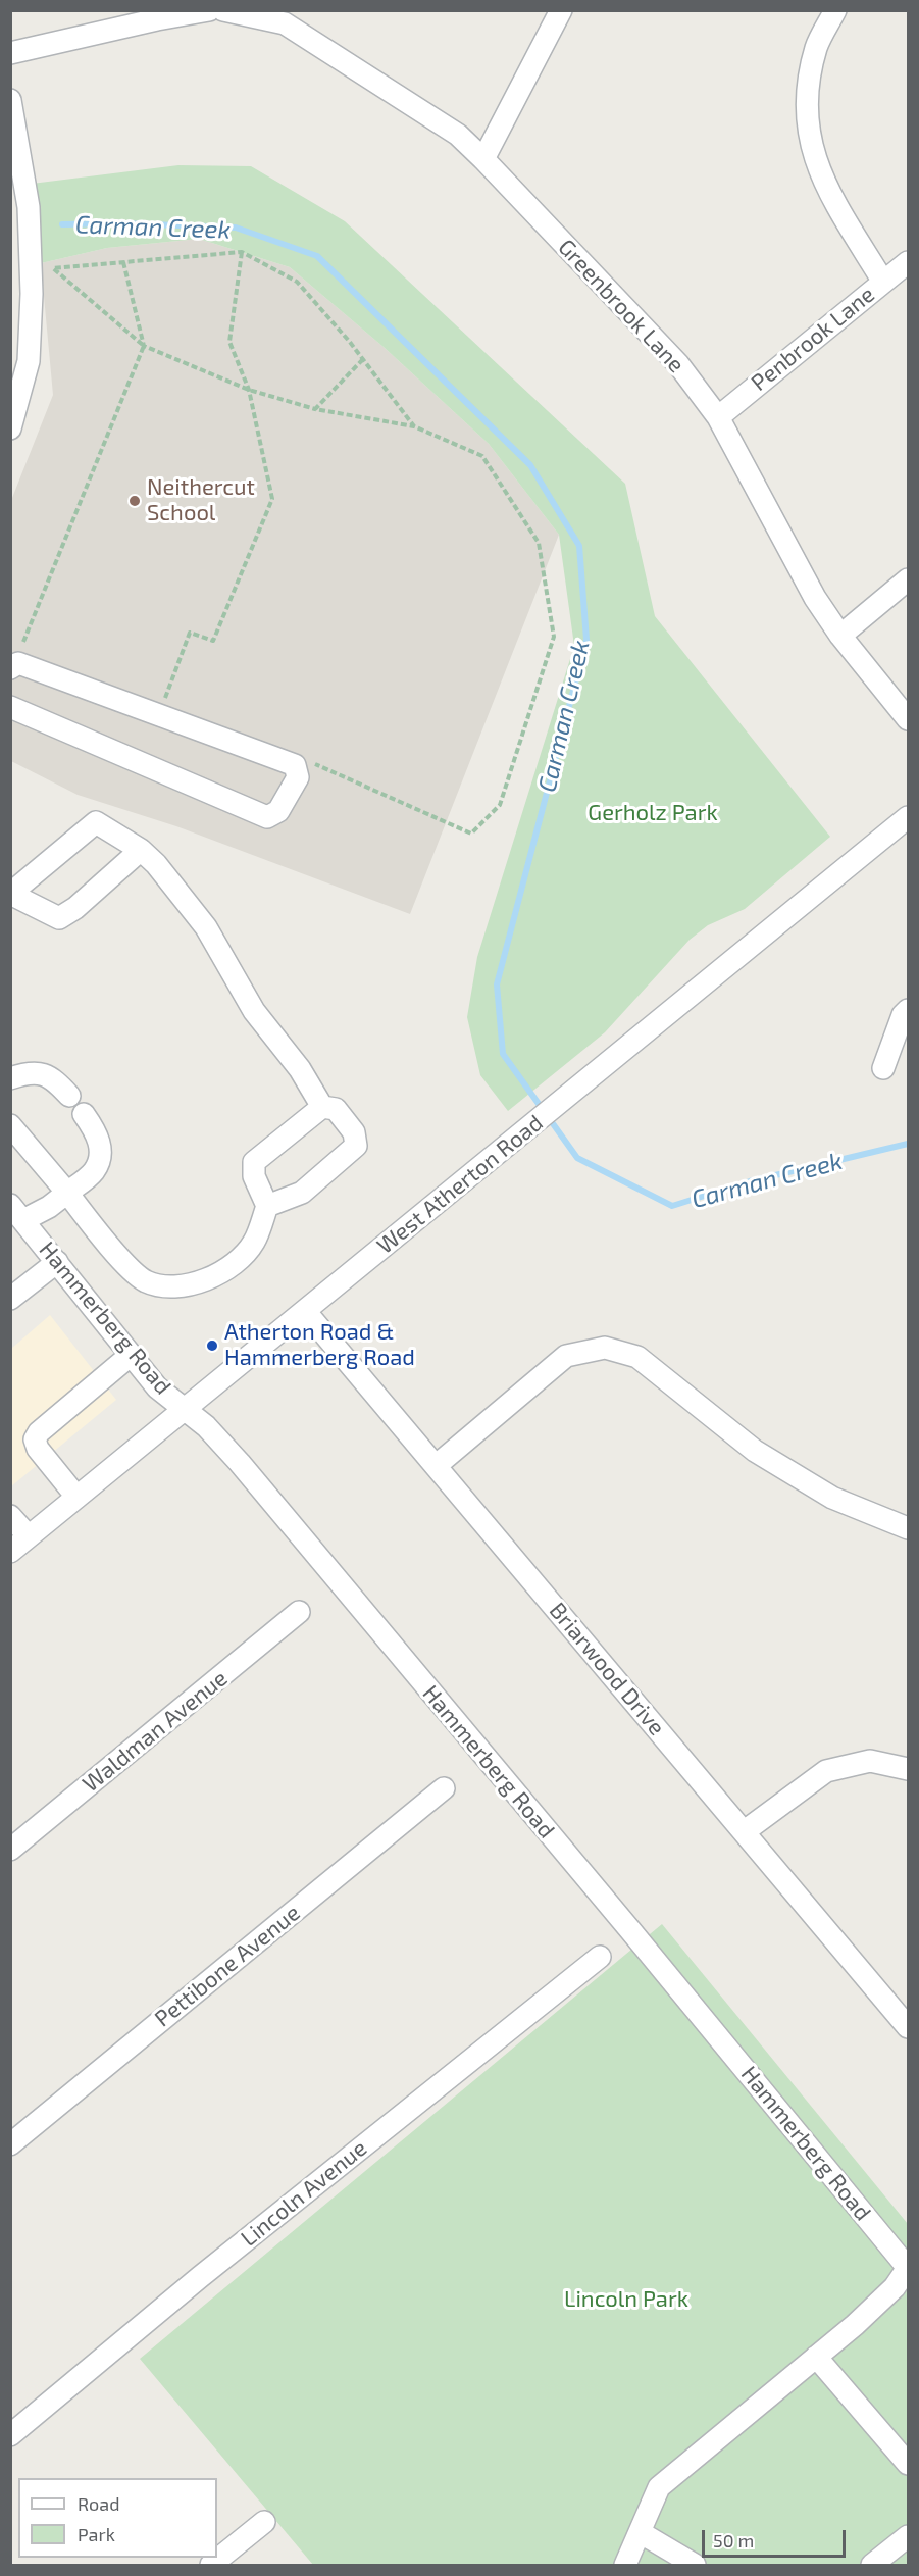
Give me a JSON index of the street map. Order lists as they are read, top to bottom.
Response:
{
  "streets": {
    "street": [
      "Greenbrook Lane",
      "Penbrook Lane",
      "West Atherton Road",
      "Hammerberg Road",
      "Briarwood Drive",
      "Waldman Avenue",
      "Pettibone Avenue",
      "Lincoln Avenue"
    ]
  },
  "crossings": [
    ["Greenbrook Lane", "Penbrook Lane"],
    ["West Atherton Road", "Hammerberg Road"],
    ["West Atherton Road", "Briarwood Drive"]
  ],
  "water": ["Carman Creek"],
  "parks": ["Gerholz Park", "Lincoln Park"],
  "places": ["Neithercut School", "Atherton Road & Hammerberg Road"],
  "legend": ["Road", "Park"],
  "scale_bar": "50 m"
}
